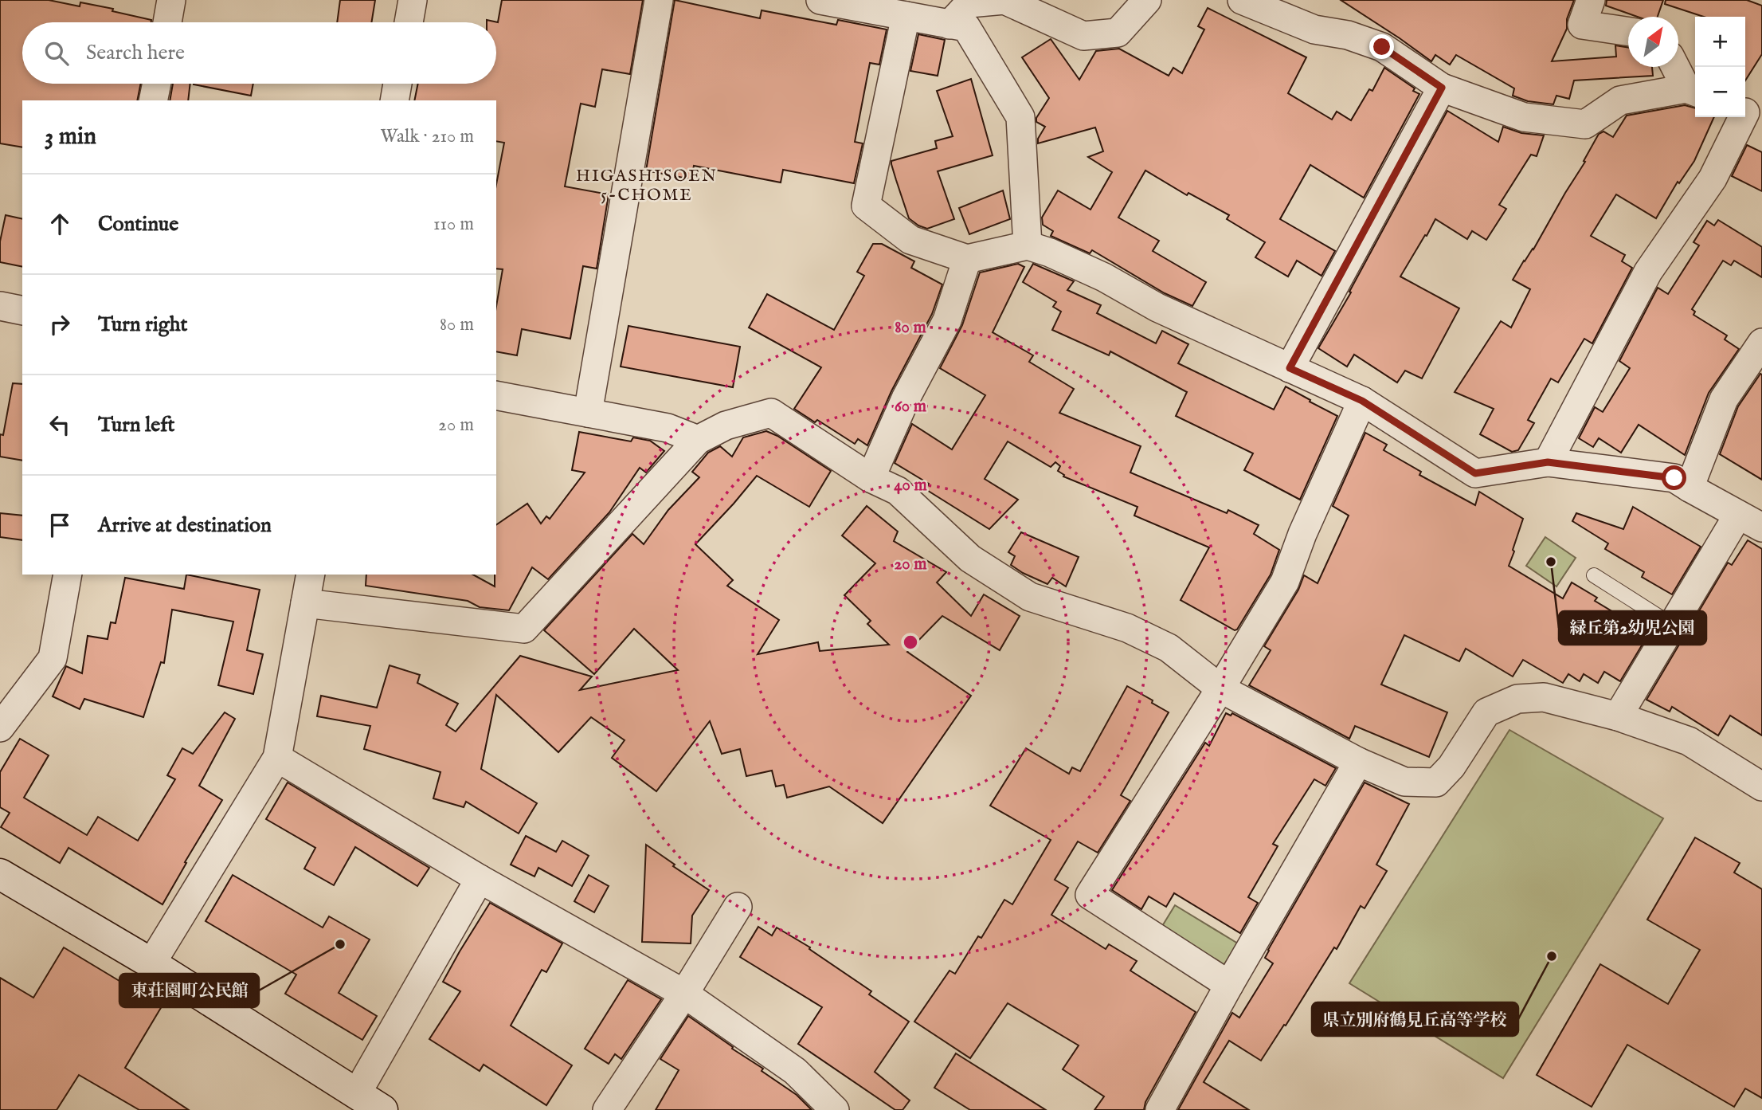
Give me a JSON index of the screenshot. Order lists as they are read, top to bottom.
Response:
{
  "districts": ["HIGASHISOEN 5-CHOME"],
  "places": ["緑丘第2幼児公園", "東荘園町公民館", "県立別府鶴見丘高等学校"],
  "north": "top right",
  "page": {
    "map_buttons": ["+", "−"],
    "search": "Search here",
    "heading": ["3 min", "Walk · 210 m"],
    "list": [
      ["Continue", "110 m"],
      ["Turn right", "80 m"],
      ["Turn left", "20 m"],
      "Arrive at destination"
    ]
  },
  "rings": [
    "80 m",
    "60 m",
    "40 m",
    "20 m"
  ]
}
